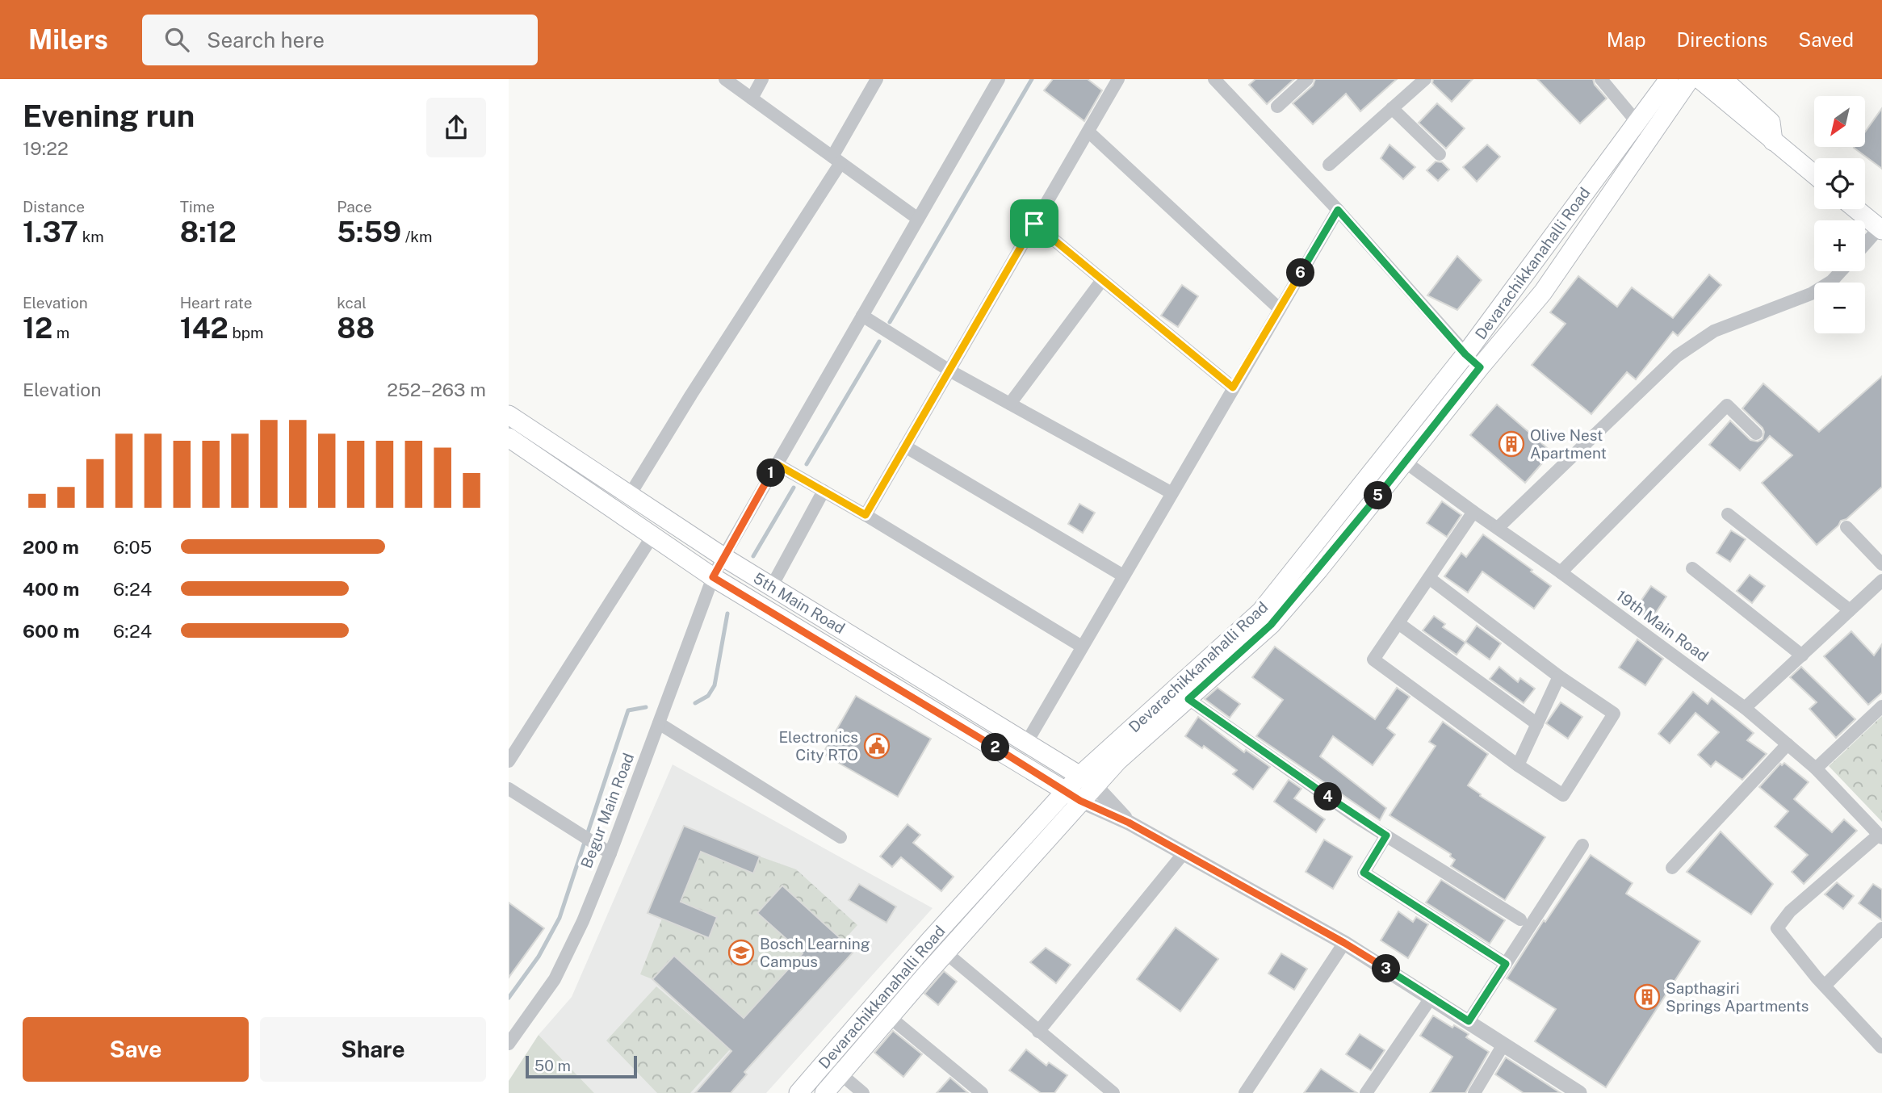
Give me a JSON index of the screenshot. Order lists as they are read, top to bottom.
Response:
{
  "streets": {
    "main road": ["Devarachikkanahalli Road", "5th Main Road"],
    "street": ["19th Main Road", "Begur Main Road"]
  },
  "crossings": [
    ["Devarachikkanahalli Road", "5th Main Road"],
    ["Devarachikkanahalli Road", "19th Main Road"],
    ["5th Main Road", "Begur Main Road"]
  ],
  "places": {
    "building": ["Olive Nest Apartment", "Sapthagiri Springs Apartments"],
    "public building": ["Electronics City RTO"],
    "school or university": ["Bosch Learning Campus"]
  },
  "scale_bar": "50 m",
  "north": "bottom left",
  "page": {
    "header": "Milers",
    "search": "Search here",
    "nav": ["Map", "Directions", "Saved"],
    "heading": ["Evening run", "19:22"],
    "map_buttons": ["+", "−"],
    "stats": [
      ["Distance", "1.37 km"],
      ["Time", "8:12"],
      ["Pace", "5:59 /km"],
      ["Elevation", "12 m"],
      ["Heart rate", "142 bpm"],
      ["kcal", "88"]
    ],
    "pins": [
      "6",
      "1",
      "5",
      "2",
      "4",
      "3"
    ],
    "chart": ["Elevation", "252–263 m"],
    "list": [
      {
        "name": "200 m",
        "note": "6:05"
      },
      {
        "name": "400 m",
        "note": "6:24"
      },
      {
        "name": "600 m",
        "note": "6:24"
      }
    ],
    "buttons": ["Save", "Share"],
    "scale": "50 m"
  }
}
